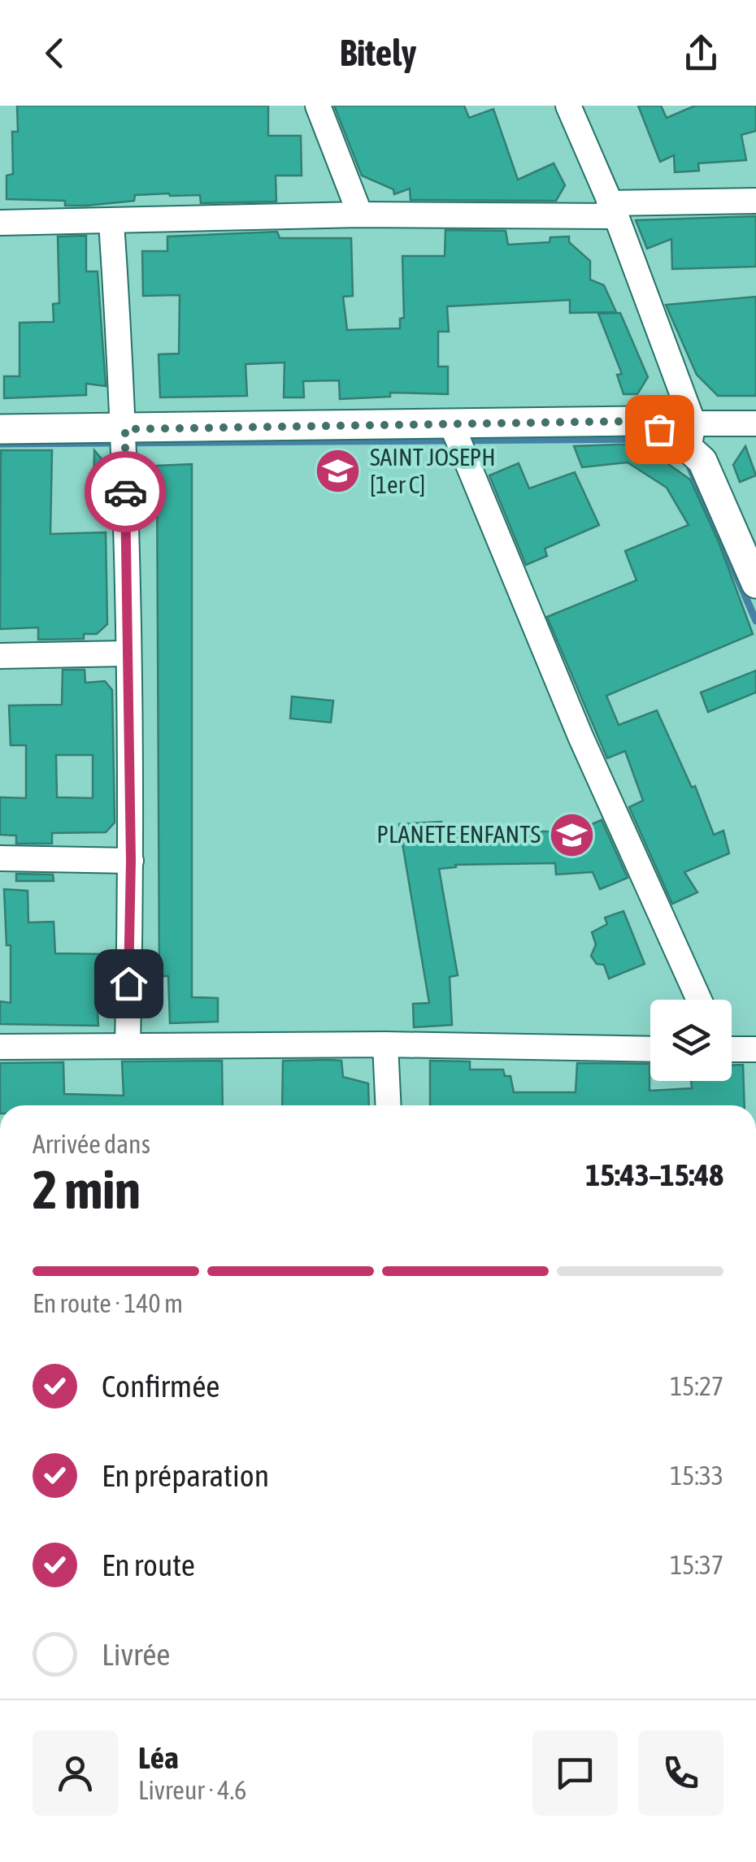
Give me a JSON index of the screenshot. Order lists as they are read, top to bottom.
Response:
{
  "places": {
    "school or university": ["SAINT JOSEPH [1er C]", "PLANETE ENFANTS"]
  },
  "page": {
    "header": "Bitely",
    "heading": ["2 min", "Arrivée dans", "15:43–15:48"],
    "panel": ["Léa", "Livreur · 4.6"],
    "bar": "En route · 140 m",
    "list": [
      ["Confirmée", "15:27"],
      ["En préparation", "15:33"],
      ["En route", "15:37"],
      "Livrée"
    ]
  }
}
